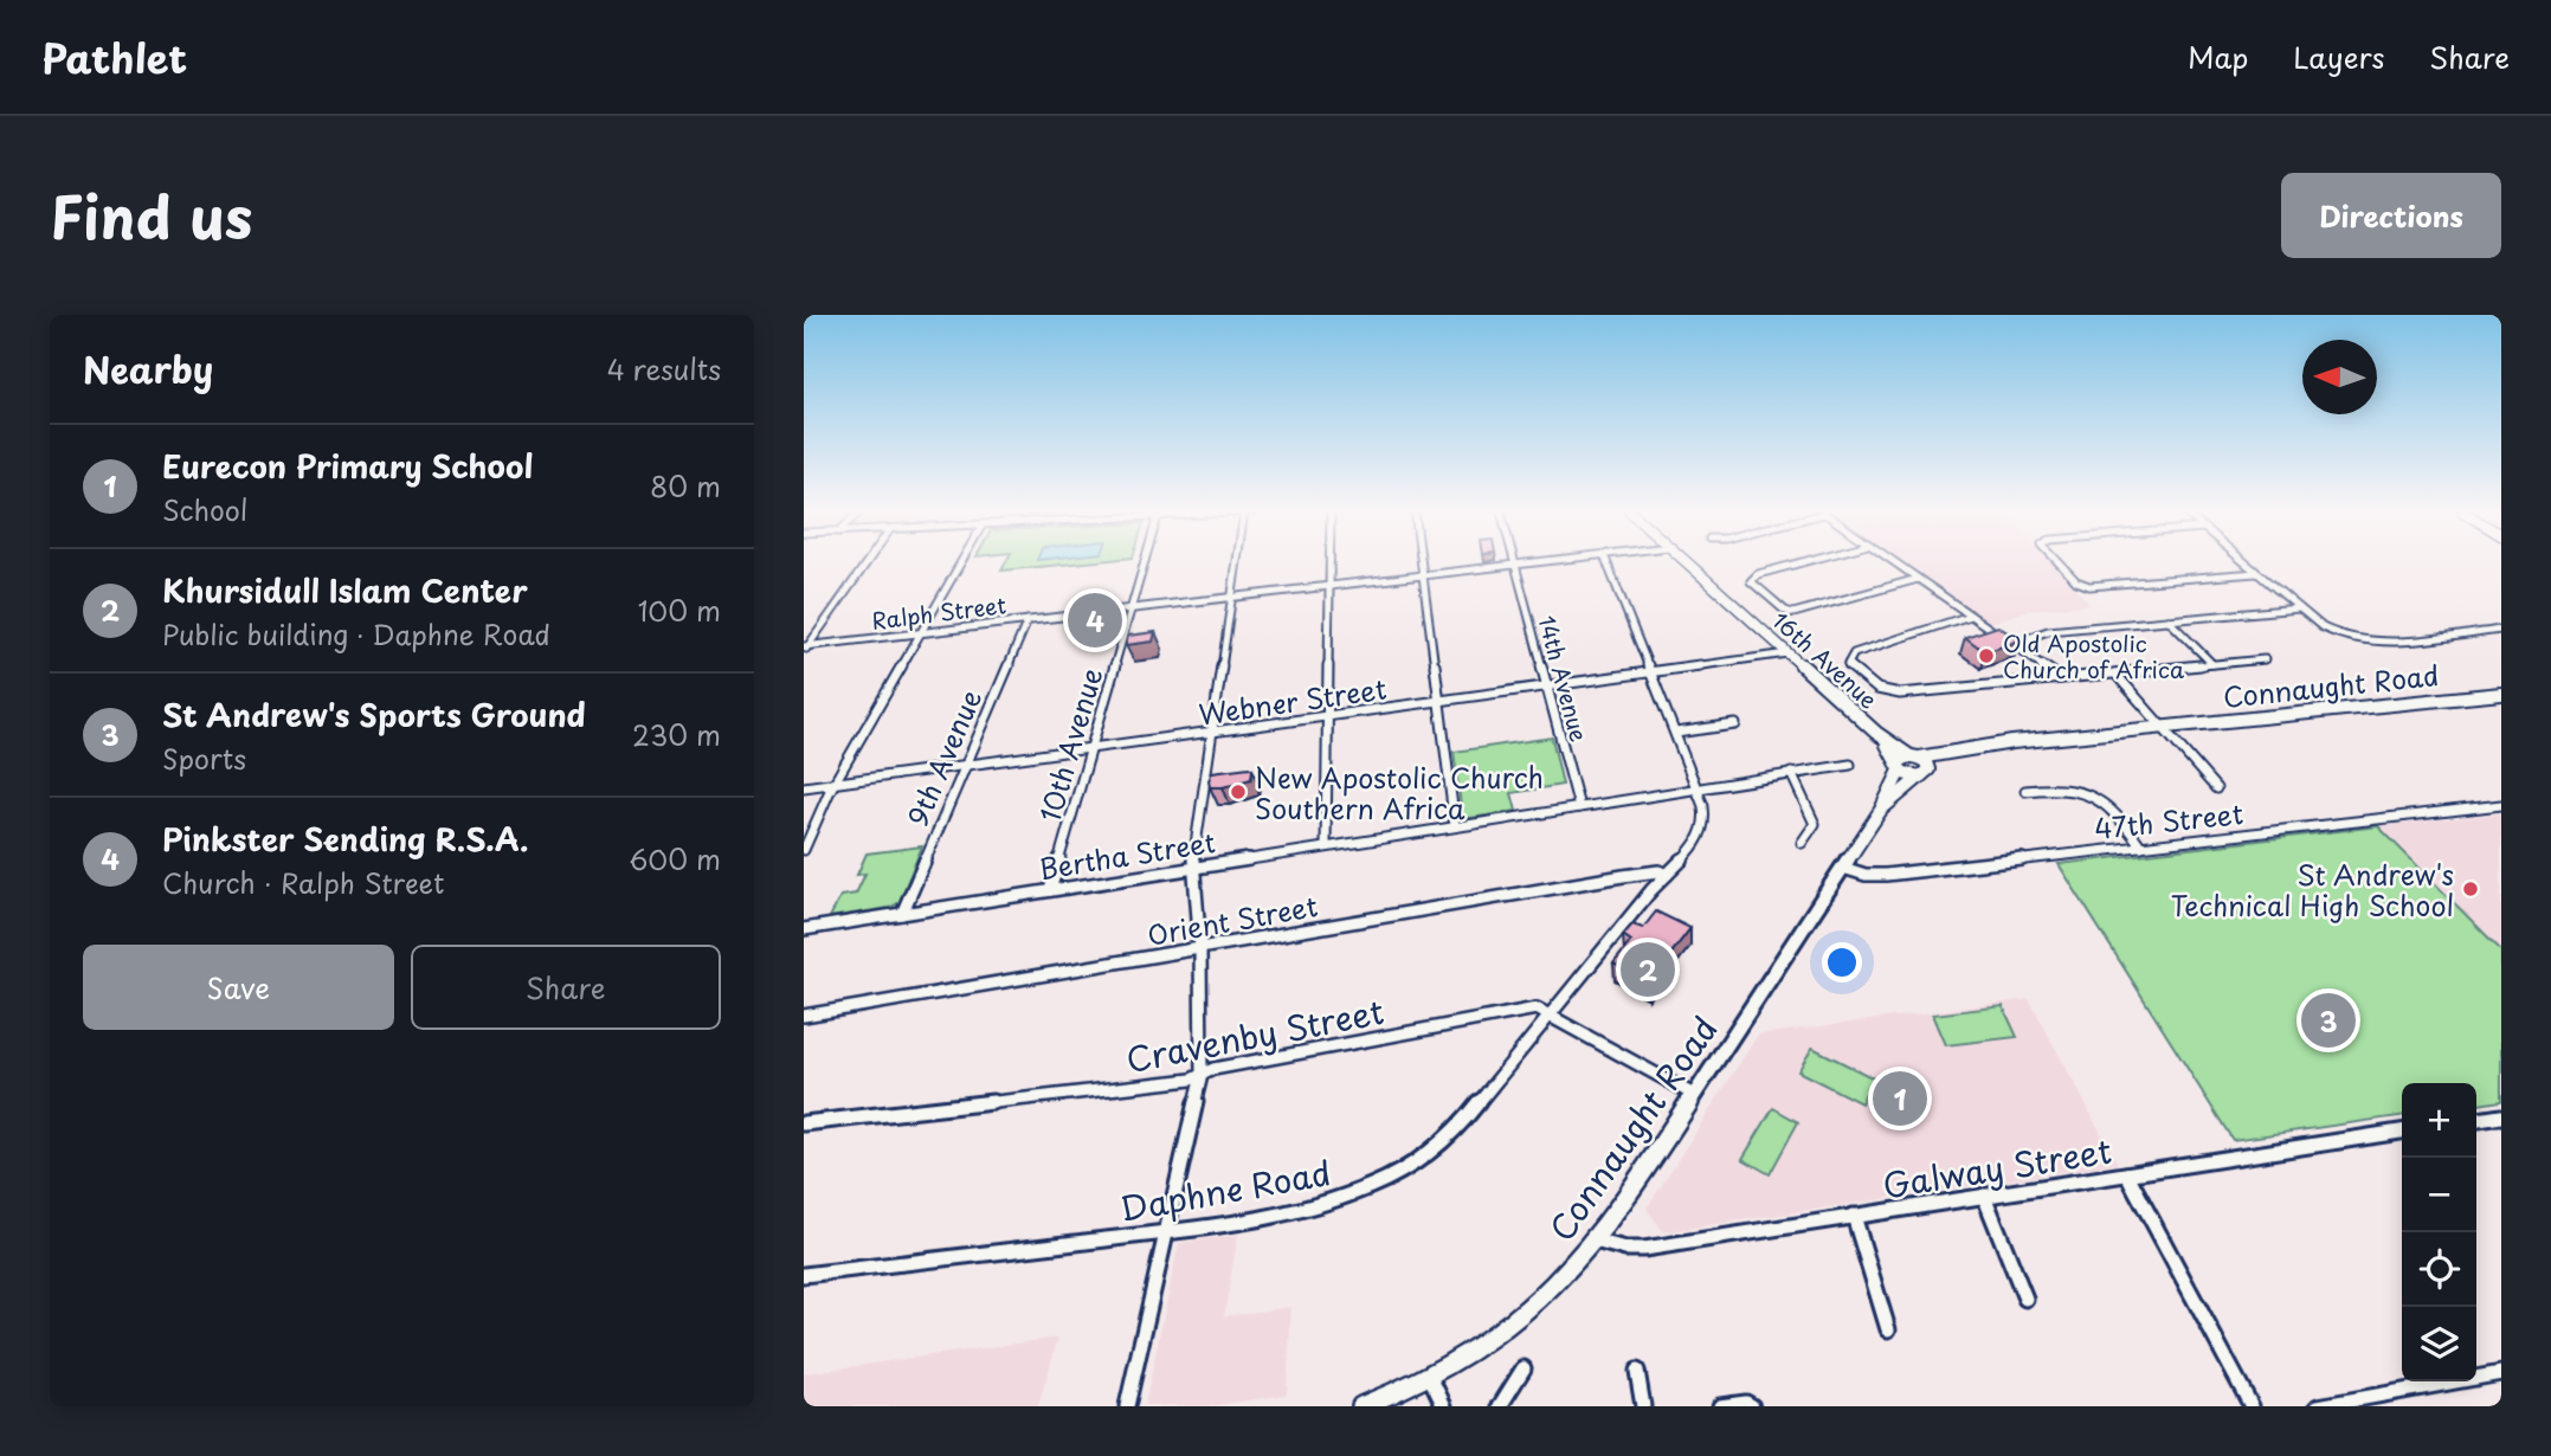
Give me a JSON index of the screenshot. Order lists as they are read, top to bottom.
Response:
{
  "streets": {
    "street": [
      "Ralph Street",
      "16th Avenue",
      "14th Avenue",
      "Connaught Road",
      "Webner Street",
      "10th Avenue",
      "9th Avenue",
      "47th Street",
      "Bertha Street",
      "Orient Street",
      "Cravenby Street",
      "Galway Street",
      "Daphne Road"
    ]
  },
  "crossings": [
    ["Ralph Street", "14th Avenue"],
    ["Ralph Street", "10th Avenue"],
    ["Ralph Street", "9th Avenue"],
    ["16th Avenue", "Connaught Road"],
    ["16th Avenue", "Webner Street"],
    ["14th Avenue", "Webner Street"],
    ["14th Avenue", "Bertha Street"],
    ["Connaught Road", "47th Street"],
    ["Connaught Road", "Cravenby Street"],
    ["Connaught Road", "Galway Street"],
    ["Webner Street", "10th Avenue"],
    ["Webner Street", "9th Avenue"],
    ["Webner Street", "Daphne Road"],
    ["10th Avenue", "Bertha Street"],
    ["9th Avenue", "Bertha Street"],
    ["Bertha Street", "Daphne Road"],
    ["Orient Street", "Daphne Road"],
    ["Cravenby Street", "Daphne Road"]
  ],
  "places": ["Old Apostolic Church of Africa", "New Apostolic Church Southern Africa", "St Andrew's Technical High School"],
  "north": "left",
  "page": {
    "header": "Pathlet",
    "nav": ["Map", "Layers", "Share"],
    "title": "Find us",
    "buttons": [
      "Directions",
      ["Save", "Share"]
    ],
    "heading": ["Nearby", "4 results"],
    "list": [
      {
        "mark": "1",
        "name": "Eurecon Primary School",
        "note": "School",
        "value": "80 m"
      },
      {
        "mark": "2",
        "name": "Khursidull Islam Center",
        "note": "Public building · Daphne Road",
        "value": "100 m"
      },
      {
        "mark": "3",
        "name": "St Andrew's Sports Ground",
        "note": "Sports",
        "value": "230 m"
      },
      {
        "mark": "4",
        "name": "Pinkster Sending R.S.A.",
        "note": "Church · Ralph Street",
        "value": "600 m"
      }
    ],
    "pins": [
      "4",
      "2",
      "3",
      "1"
    ],
    "map_buttons": ["+", "−"]
  }
}
